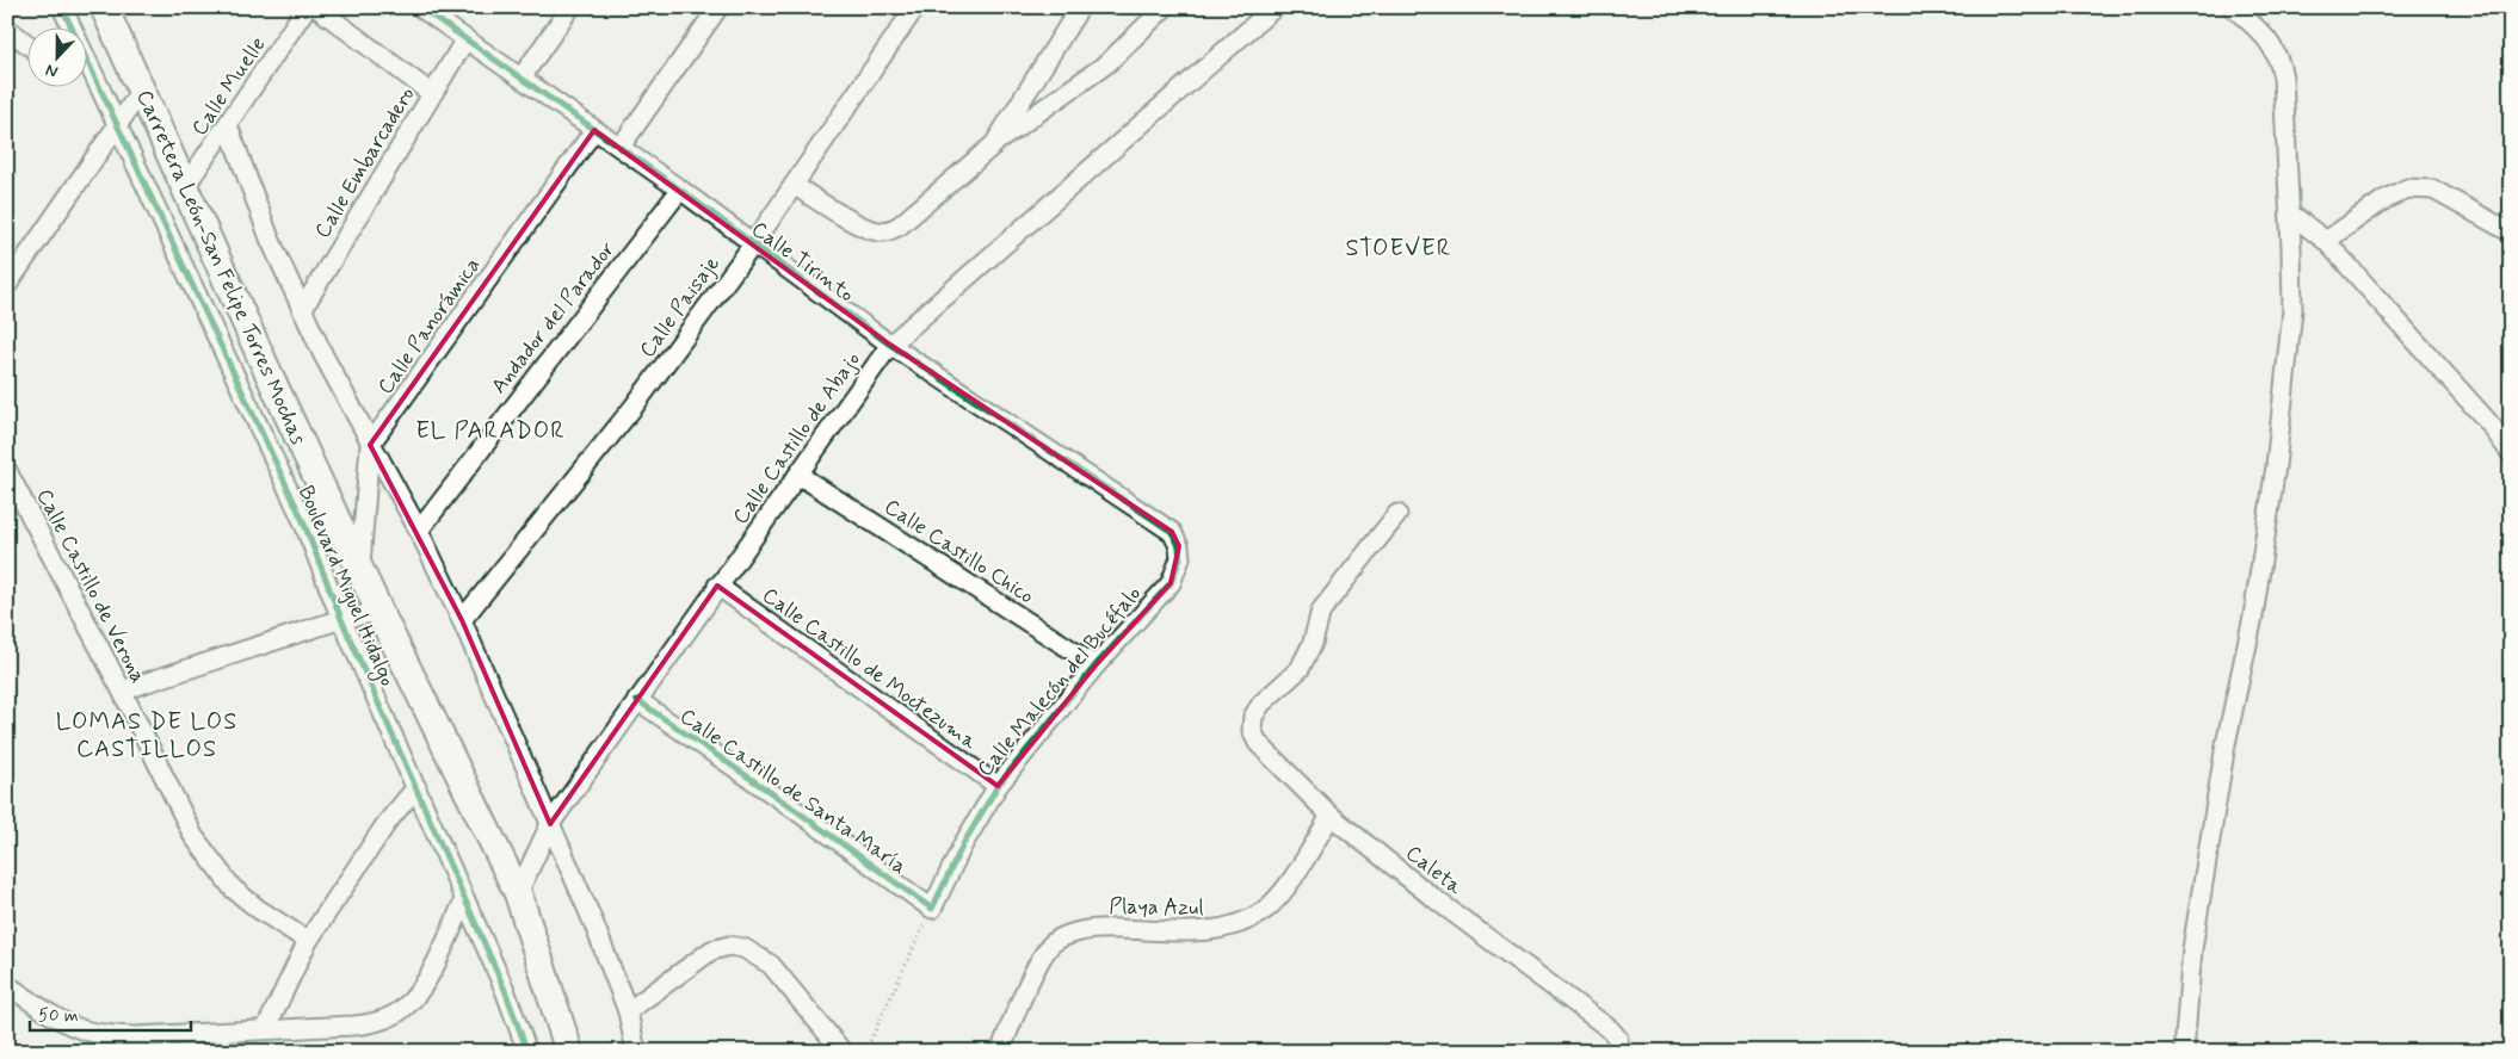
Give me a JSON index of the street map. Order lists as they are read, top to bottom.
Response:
{
  "streets": {
    "main road": ["Carretera León-San Felipe Torres Mochas"],
    "street": [
      "Calle Muelle",
      "Calle Embarcadero",
      "Calle Tirinto",
      "Calle Paisaje",
      "Andador del Parador",
      "Calle Panorámica",
      "Calle Castillo de Abajo",
      "Calle Castillo Chico",
      "Calle Castillo de Verona",
      "Boulevard Miguel Hidalgo",
      "Calle Castillo de Moctezuma",
      "Calle Malecón del Bucéfalo",
      "Calle Castillo de Santa María",
      "Caleta",
      "Playa Azul"
    ]
  },
  "crossings": [
    ["Calle Muelle", "Carretera León-San Felipe Torres Mochas"],
    ["Calle Embarcadero", "Calle Tirinto"],
    ["Calle Tirinto", "Calle Paisaje"],
    ["Calle Tirinto", "Andador del Parador"],
    ["Calle Tirinto", "Calle Panorámica"],
    ["Calle Tirinto", "Calle Castillo de Abajo"],
    ["Calle Tirinto", "Calle Malecón del Bucéfalo"],
    ["Carretera León-San Felipe Torres Mochas", "Calle Castillo de Abajo"],
    ["Calle Castillo de Abajo", "Calle Castillo Chico"],
    ["Calle Castillo de Abajo", "Calle Castillo de Moctezuma"],
    ["Calle Castillo de Abajo", "Calle Castillo de Santa María"],
    ["Calle Castillo Chico", "Calle Malecón del Bucéfalo"],
    ["Calle Castillo de Moctezuma", "Calle Malecón del Bucéfalo"],
    ["Calle Malecón del Bucéfalo", "Calle Castillo de Santa María"],
    ["Caleta", "Playa Azul"]
  ],
  "districts": ["STOEVER", "EL PARADOR", "LOMAS DE LOS CASTILLOS"],
  "scale_bar": "50 m",
  "north": "bottom"
}
